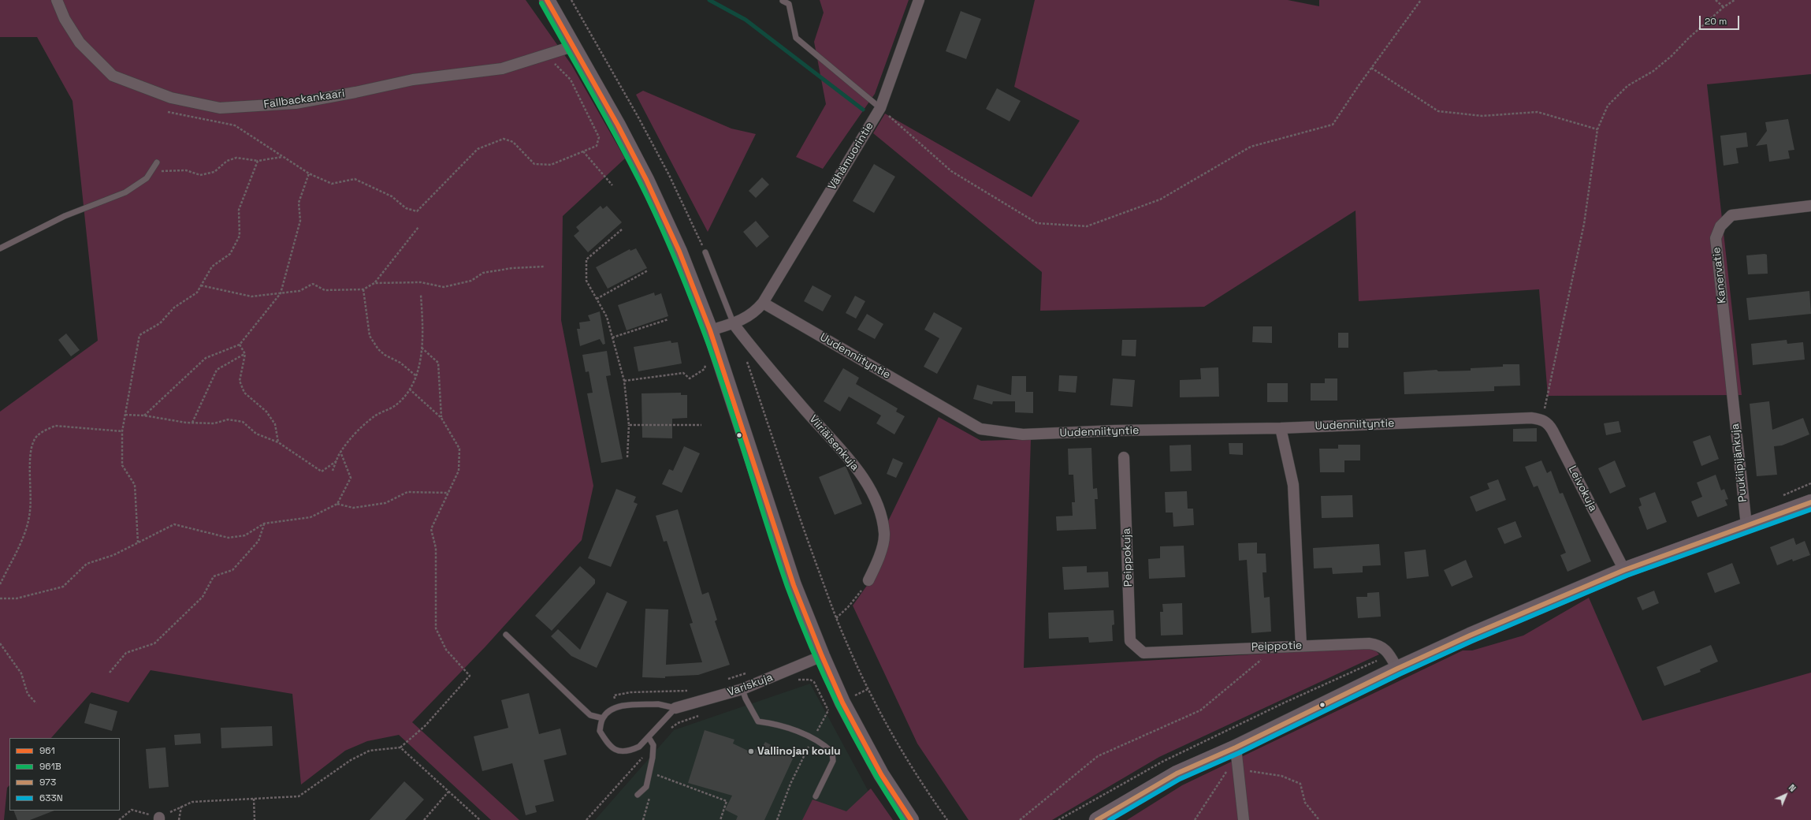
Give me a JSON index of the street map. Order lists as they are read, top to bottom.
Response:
{
  "streets": {
    "street": [
      "Fallbackankaari",
      "Vähämuorintie",
      "Kanervatie",
      "Uudenniityntie",
      "Viiriäisenkuja",
      "Puukiipijänkuja",
      "Leivokuja",
      "Peippokuja",
      "Peippotie",
      "Variskuja"
    ]
  },
  "crossings": [
    ["Vähämuorintie", "Uudenniityntie"],
    ["Kanervatie", "Puukiipijänkuja"],
    ["Uudenniityntie", "Leivokuja"],
    ["Peippokuja", "Peippotie"]
  ],
  "places": ["Vallinojan koulu"],
  "lines": [
    "transit line 961",
    "transit line 961B",
    "transit line 973",
    "transit line 633N"
  ],
  "legend": [
    "961",
    "961B",
    "973",
    "633N"
  ],
  "scale_bar": "20 m",
  "north": "top right"
}
